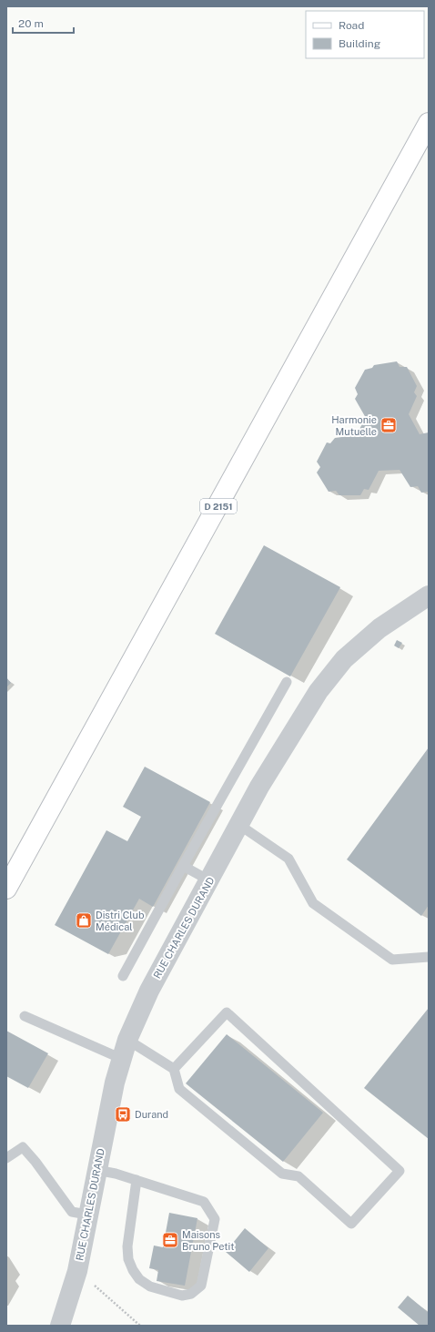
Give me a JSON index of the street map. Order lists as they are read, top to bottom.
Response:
{
  "streets": {
    "main road": ["D 2151"],
    "street": ["RUE CHARLES DURAND"]
  },
  "places": {
    "office": ["Harmonie Mutuelle", "Maisons Bruno Petit"],
    "shop": ["Distri Club Médical"],
    "bus stop": ["Durand"]
  },
  "legend": ["Road", "Building"],
  "scale_bar": "20 m"
}
